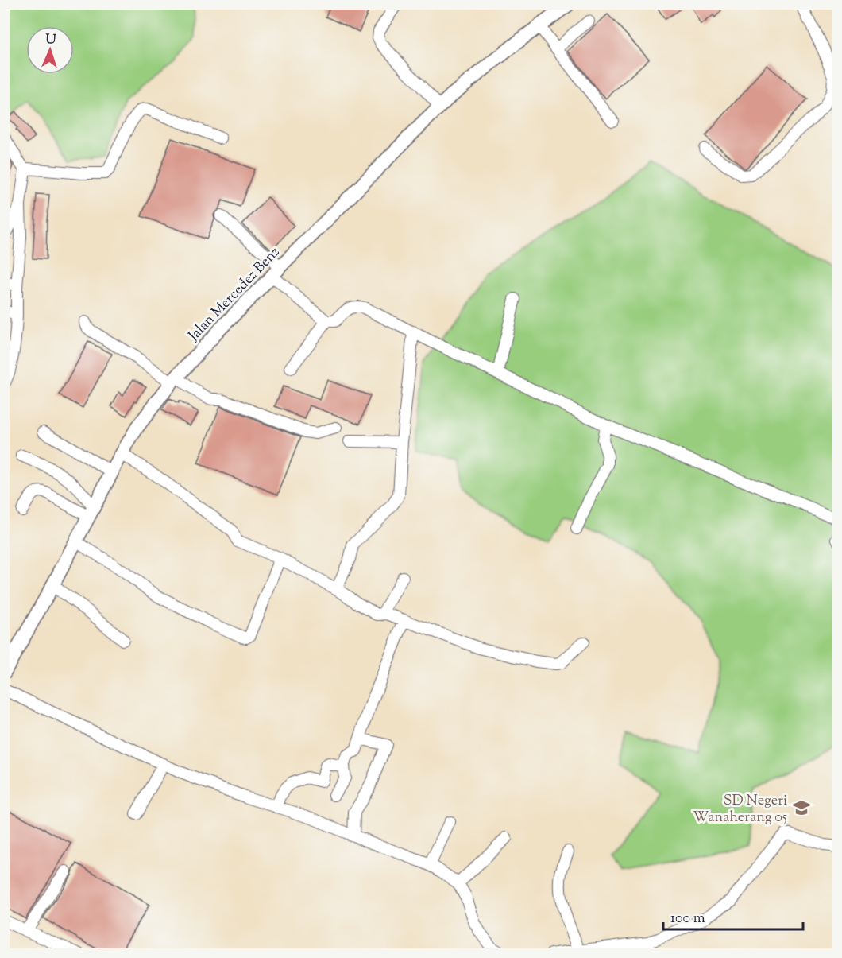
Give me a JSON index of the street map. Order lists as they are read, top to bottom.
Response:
{
  "streets": {
    "main road": ["Jalan Mercedez Benz"]
  },
  "places": {
    "school or university": ["SD Negeri Wanaherang 05"]
  },
  "scale_bar": "100 m",
  "north": "top"
}
